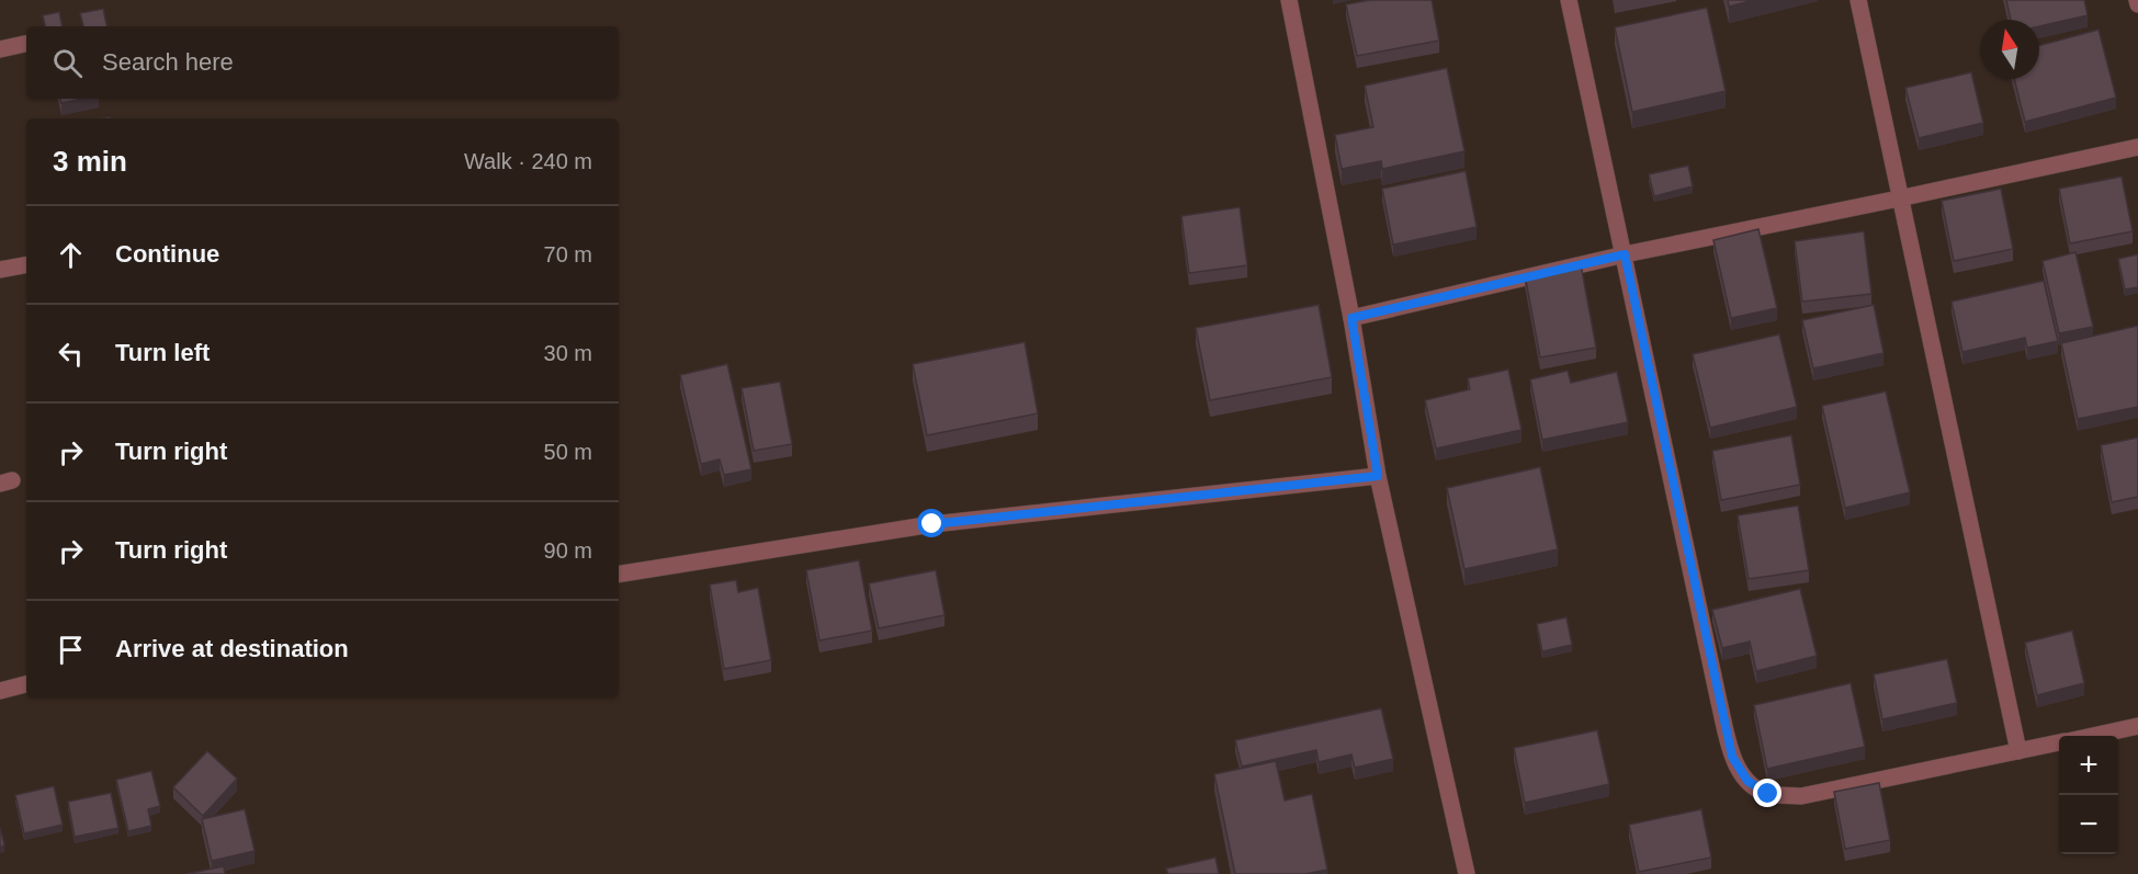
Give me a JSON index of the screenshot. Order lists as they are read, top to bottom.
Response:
{
  "north": "top",
  "page": {
    "search": "Search here",
    "heading": ["3 min", "Walk · 240 m"],
    "list": [
      ["Continue", "70 m"],
      ["Turn left", "30 m"],
      ["Turn right", "50 m"],
      ["Turn right", "90 m"],
      "Arrive at destination"
    ],
    "map_buttons": ["+", "−"]
  }
}
